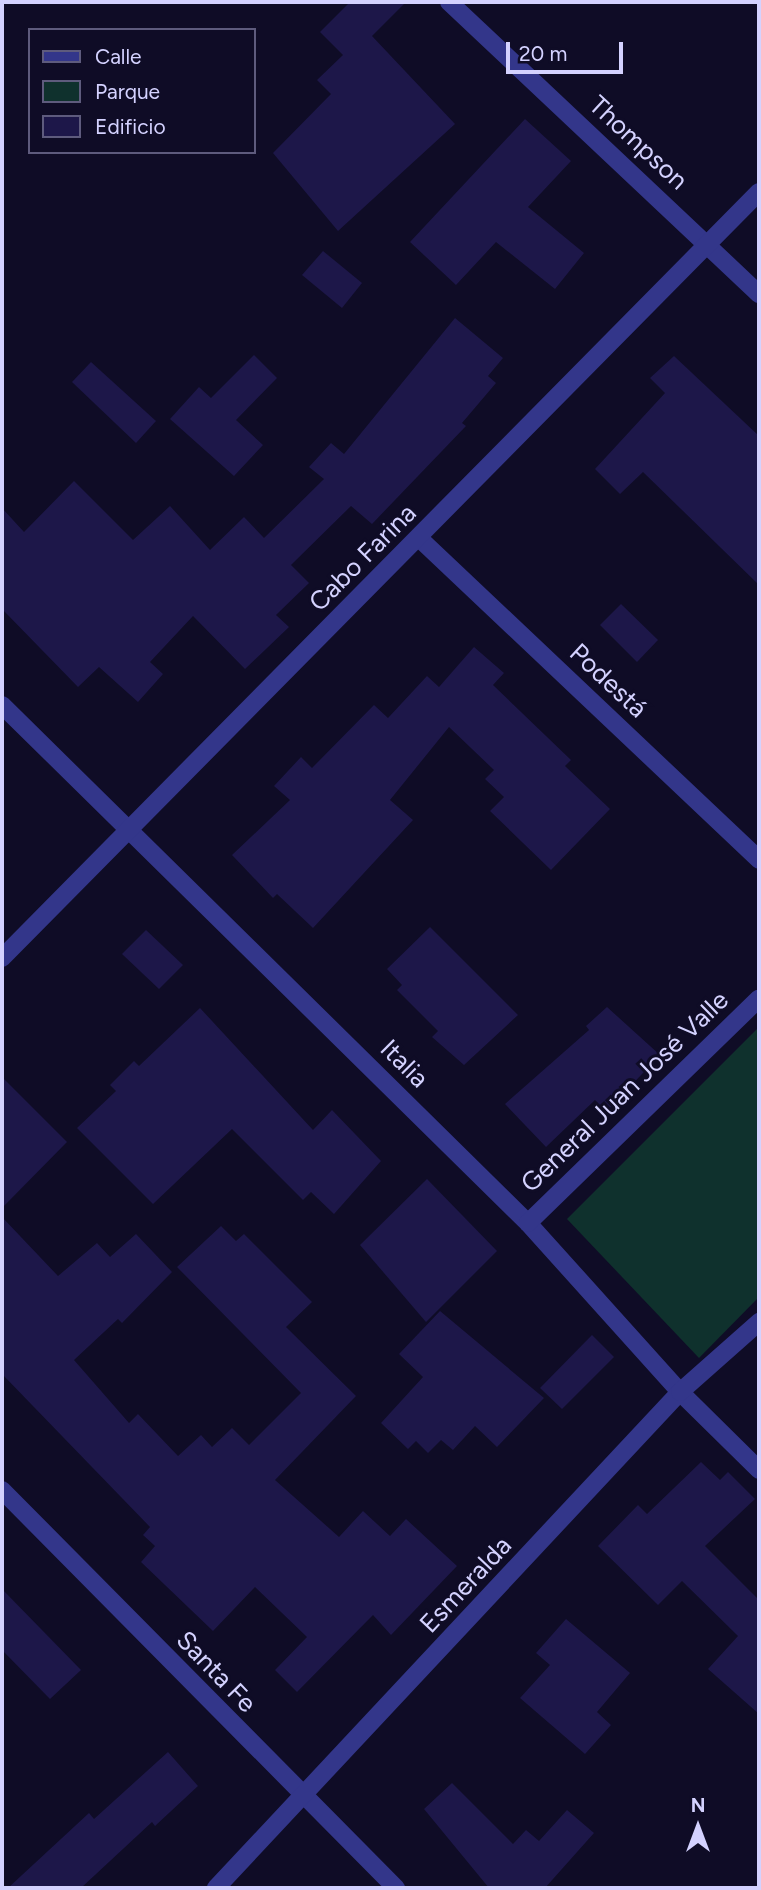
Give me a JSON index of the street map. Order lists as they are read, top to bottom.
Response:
{
  "streets": {
    "street": [
      "Thompson",
      "Cabo Farina",
      "Podestá",
      "Italia",
      "General Juan José Valle",
      "Esmeralda",
      "Santa Fe"
    ]
  },
  "crossings": [
    ["Thompson", "Cabo Farina"],
    ["Cabo Farina", "Podestá"],
    ["Cabo Farina", "Italia"],
    ["Italia", "General Juan José Valle"],
    ["Italia", "Esmeralda"],
    ["Esmeralda", "Santa Fe"]
  ],
  "legend": ["Calle", "Parque", "Edificio"],
  "scale_bar": "20 m",
  "north": "top"
}
